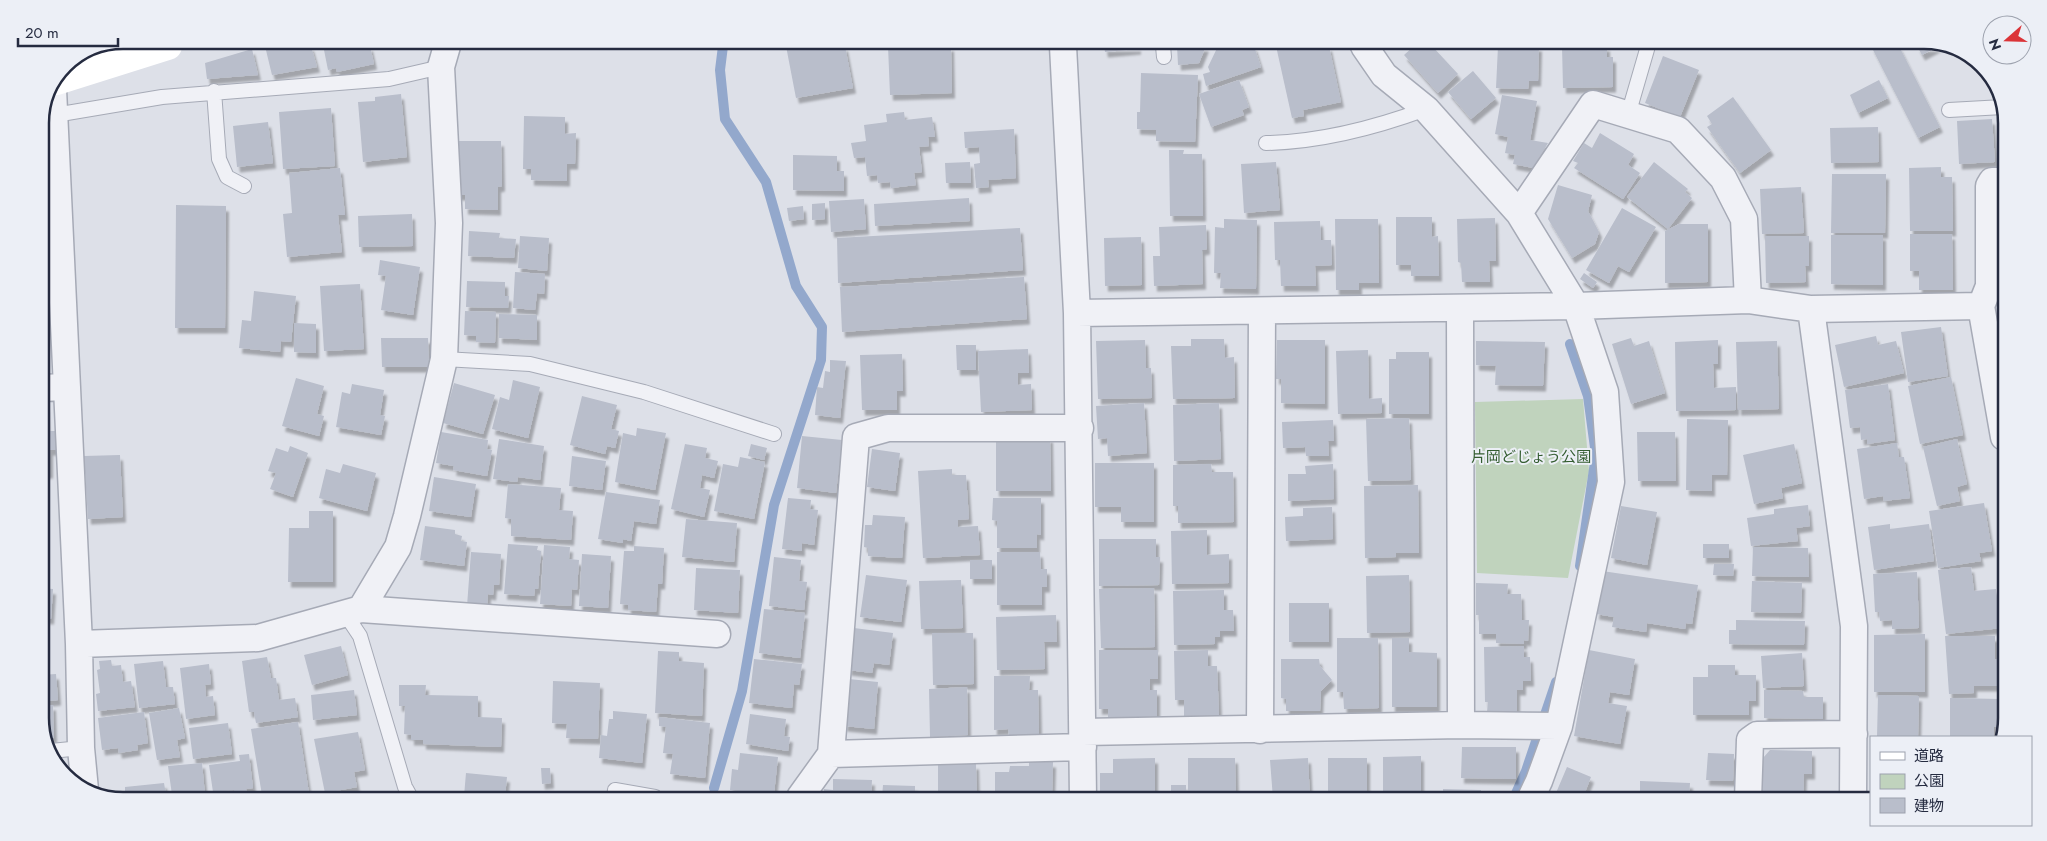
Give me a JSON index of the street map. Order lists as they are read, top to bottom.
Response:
{
  "parks": ["片岡どじょう公園"],
  "legend": ["道路", "公園", "建物"],
  "scale_bar": "20 m",
  "north": "left"
}
